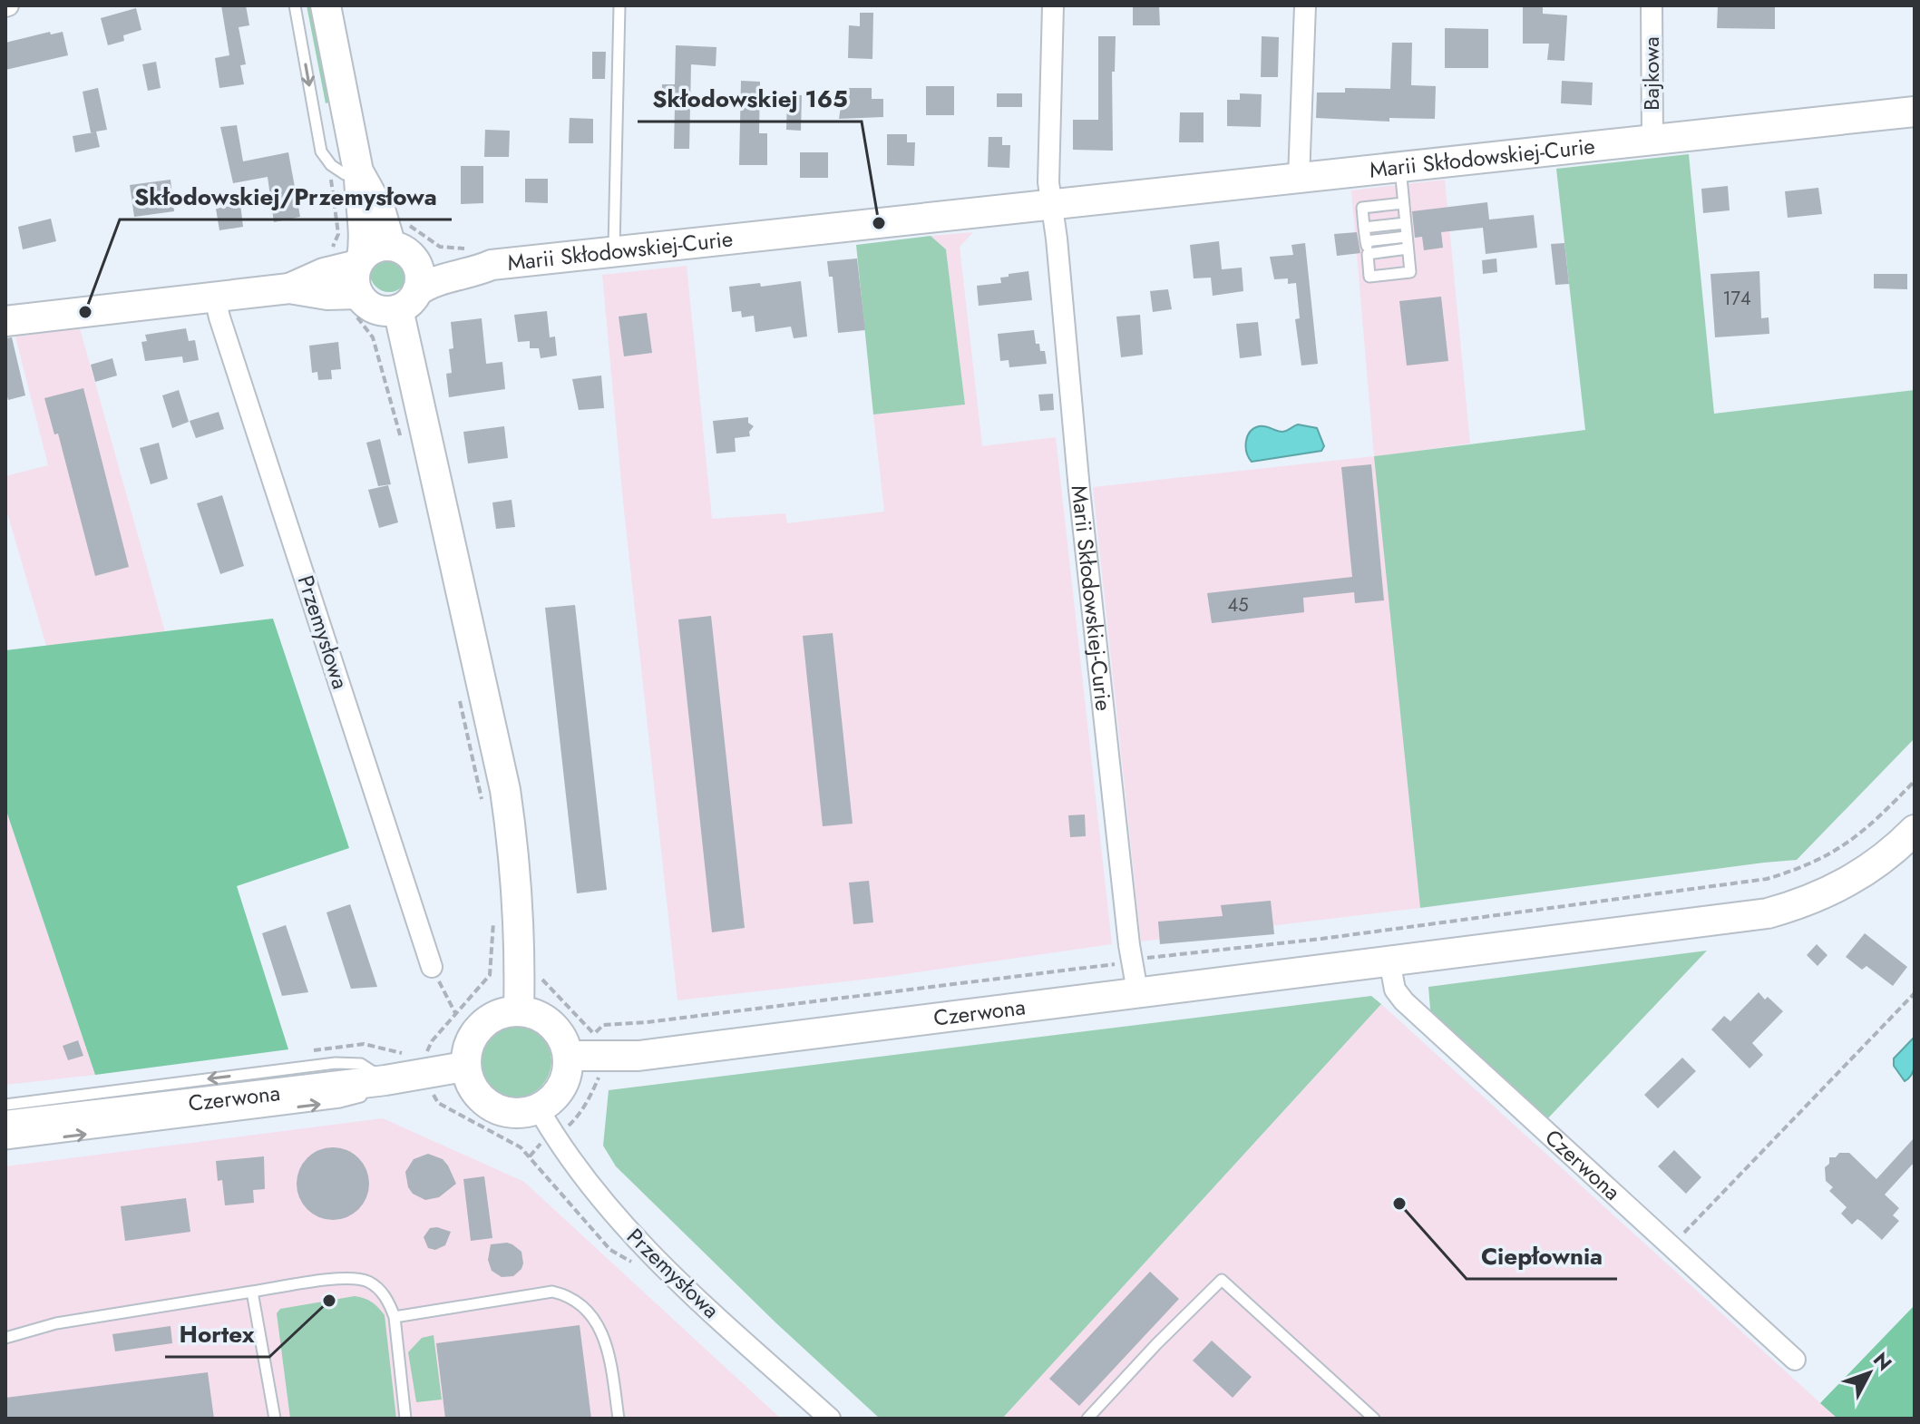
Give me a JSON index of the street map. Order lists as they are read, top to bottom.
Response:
{
  "streets": {
    "street": [
      "Bajkowa",
      "Marii Skłodowskiej-Curie",
      "Przemysłowa",
      "Czerwona"
    ]
  },
  "crossings": [
    ["Bajkowa", "Marii Skłodowskiej-Curie"],
    ["Marii Skłodowskiej-Curie", "Czerwona"],
    ["Przemysłowa", "Czerwona"]
  ],
  "places": [
    "Skłodowskiej 165",
    "Skłodowskiej/Przemysłowa",
    "Ciepłownia",
    "Hortex"
  ],
  "house_numbers": ["174", "45"],
  "north": "top right"
}
